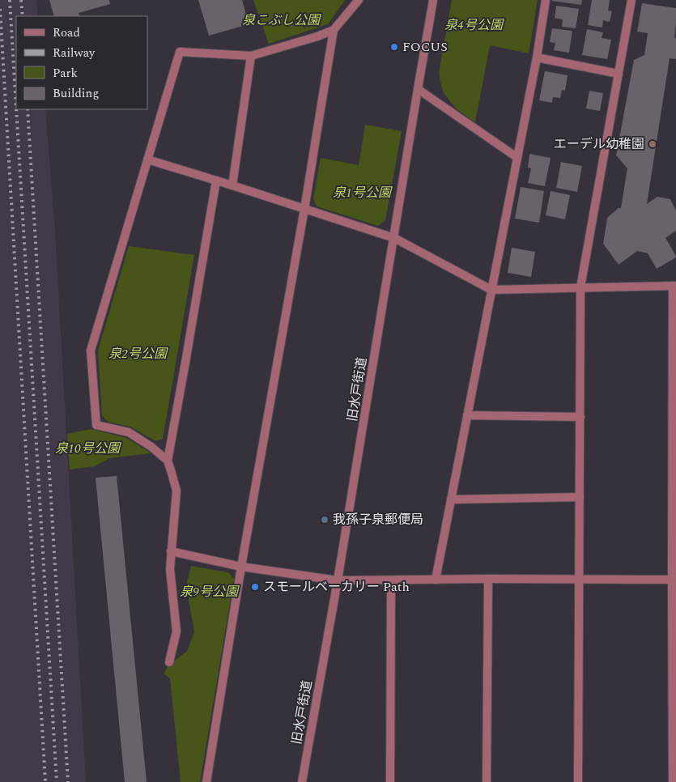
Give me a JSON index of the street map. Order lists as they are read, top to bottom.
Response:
{
  "streets": {
    "street": ["旧水戸街道"]
  },
  "parks": [
    "泉こぶし公園",
    "泉4号公園",
    "泉1号公園",
    "泉2号公園",
    "泉10号公園",
    "泉9号公園"
  ],
  "places": [
    "FOCUS",
    "エーデル幼稚園",
    "我孫子泉郵便局",
    "スモールベーカリー Path"
  ],
  "legend": [
    "Road",
    "Railway",
    "Park",
    "Building"
  ]
}
